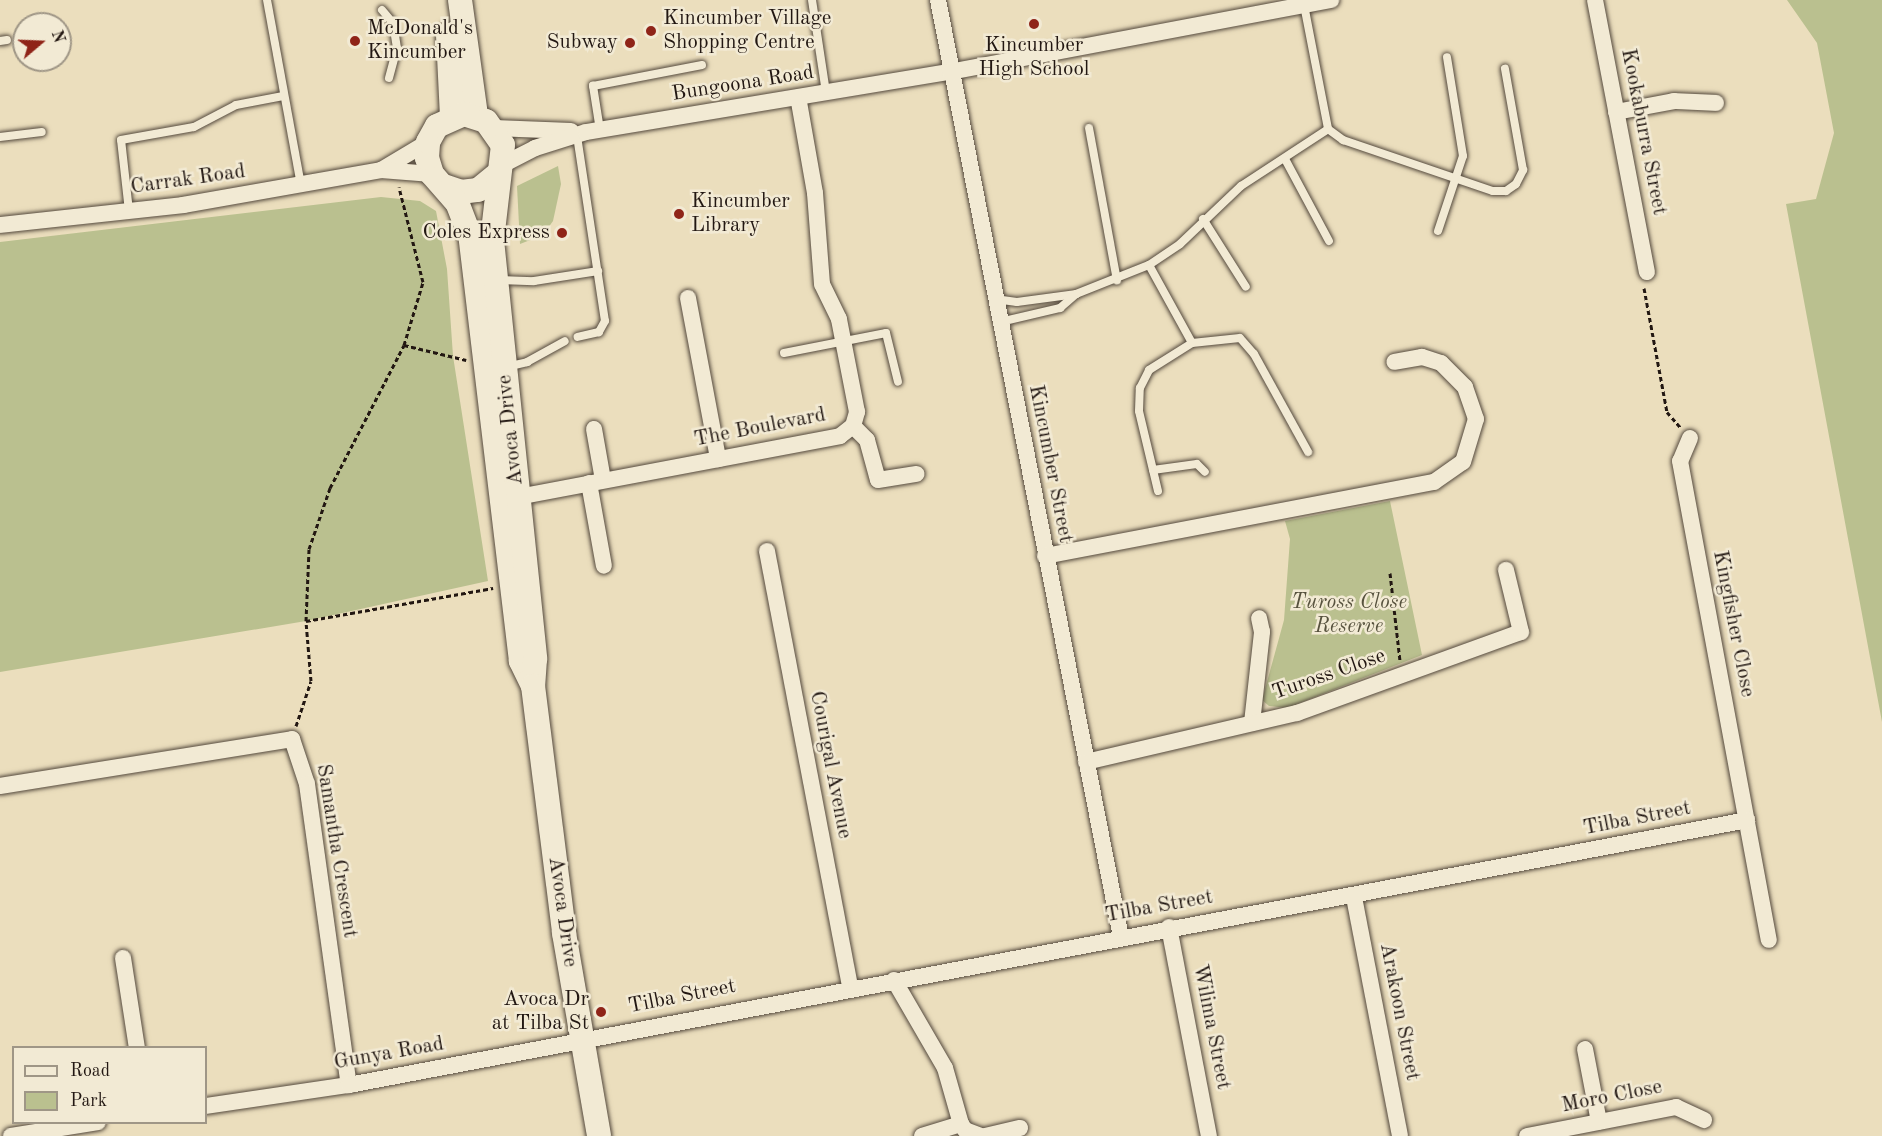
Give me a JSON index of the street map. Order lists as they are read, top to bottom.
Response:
{
  "streets": {
    "main road": ["Avoca Drive"],
    "street": [
      "Bungoona Road",
      "Kookaburra Street",
      "Carrak Road",
      "The Boulevard",
      "Kincumber Street",
      "Kingfisher Close",
      "Tuross Close",
      "Courigal Avenue",
      "Tilba Street",
      "Samantha Crescent",
      "Arakoon Street",
      "Wilima Street",
      "Gunya Road",
      "Moro Close"
    ]
  },
  "crossings": [
    ["Bungoona Road", "Carrak Road"],
    ["Bungoona Road", "The Boulevard"],
    ["Bungoona Road", "Avoca Drive"],
    ["Bungoona Road", "Kincumber Street"],
    ["Carrak Road", "Avoca Drive"],
    ["The Boulevard", "Avoca Drive"],
    ["Avoca Drive", "Tilba Street"],
    ["Avoca Drive", "Gunya Road"],
    ["Kincumber Street", "Tuross Close"],
    ["Kincumber Street", "Tilba Street"],
    ["Kingfisher Close", "Tilba Street"],
    ["Courigal Avenue", "Tilba Street"],
    ["Tilba Street", "Arakoon Street"],
    ["Tilba Street", "Wilima Street"],
    ["Tilba Street", "Gunya Road"],
    ["Samantha Crescent", "Gunya Road"]
  ],
  "parks": ["Tuross Close Reserve"],
  "places": [
    "Kincumber High School",
    "Kincumber Village Shopping Centre",
    "McDonald's Kincumber",
    "Subway",
    "Kincumber Library",
    "Coles Express",
    "Avoca Dr at Tilba St"
  ],
  "legend": ["Road", "Park"],
  "north": "right"
}
